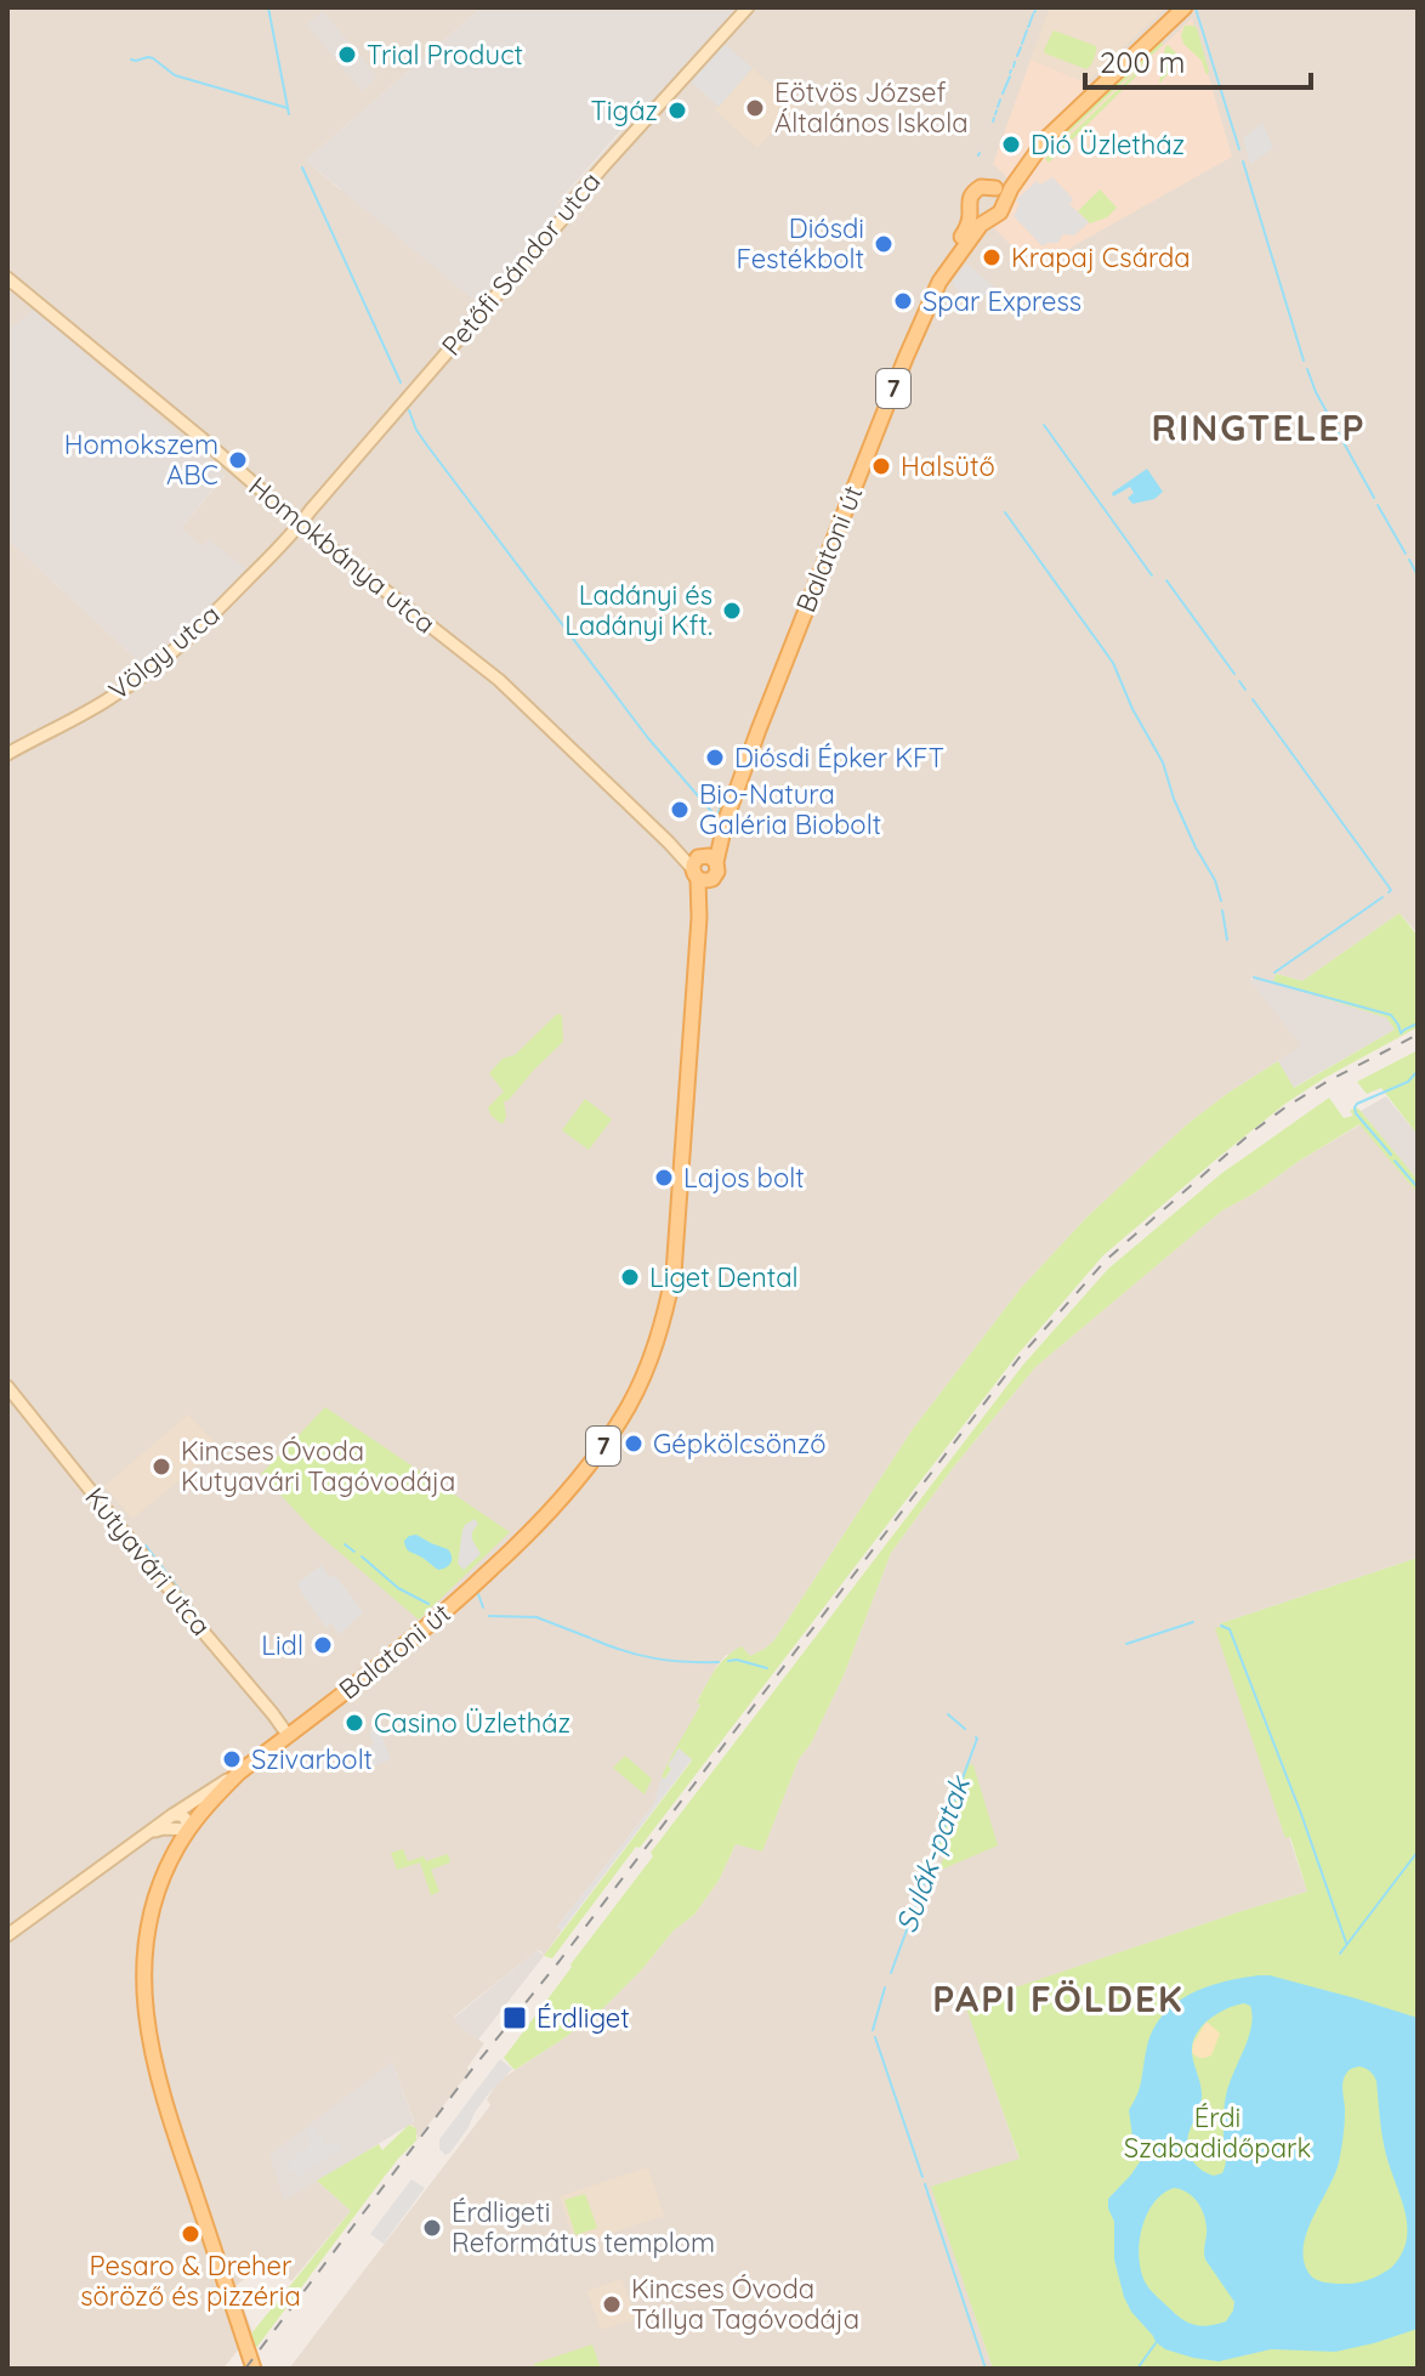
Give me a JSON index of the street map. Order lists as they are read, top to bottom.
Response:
{
  "streets": {
    "main road": ["7", "Balatoni út"],
    "street": [
      "Petőfi Sándor utca",
      "Homokbánya utca",
      "Völgy utca",
      "Kutyavári utca"
    ]
  },
  "crossings": [
    ["Petőfi Sándor utca", "Homokbánya utca"],
    ["Petőfi Sándor utca", "Völgy utca"],
    ["7", "Balatoni út"],
    ["Balatoni út", "Homokbánya utca"],
    ["Balatoni út", "Kutyavári utca"],
    ["Homokbánya utca", "Völgy utca"]
  ],
  "districts": ["RINGTELEP", "PAPI FÖLDEK"],
  "water": ["Sulák-patak"],
  "parks": ["Érdi Szabadidőpark"],
  "places": {
    "other": [
      "Trial Product",
      "Eötvös József Általános Iskola",
      "Tigáz",
      "Dió Üzletház",
      "Diósdi Festékbolt",
      "Krapaj Csárda",
      "Spar Express",
      "Homokszem ABC",
      "Halsütő",
      "Ladányi és Ladányi Kft.",
      "Diósdi Épker KFT",
      "Bio-Natura Galéria Biobolt",
      "Lajos bolt",
      "Liget Dental",
      "Gépkölcsönző",
      "Kincses Óvoda Kutyavári Tagóvodája",
      "Lidl",
      "Casino Üzletház",
      "Szivarbolt",
      "Érdligeti Református templom",
      "Pesaro & Dreher söröző és pizzéria",
      "Kincses Óvoda Tállya Tagóvodája"
    ],
    "transit": ["Érdliget"]
  },
  "scale_bar": "200 m"
}
